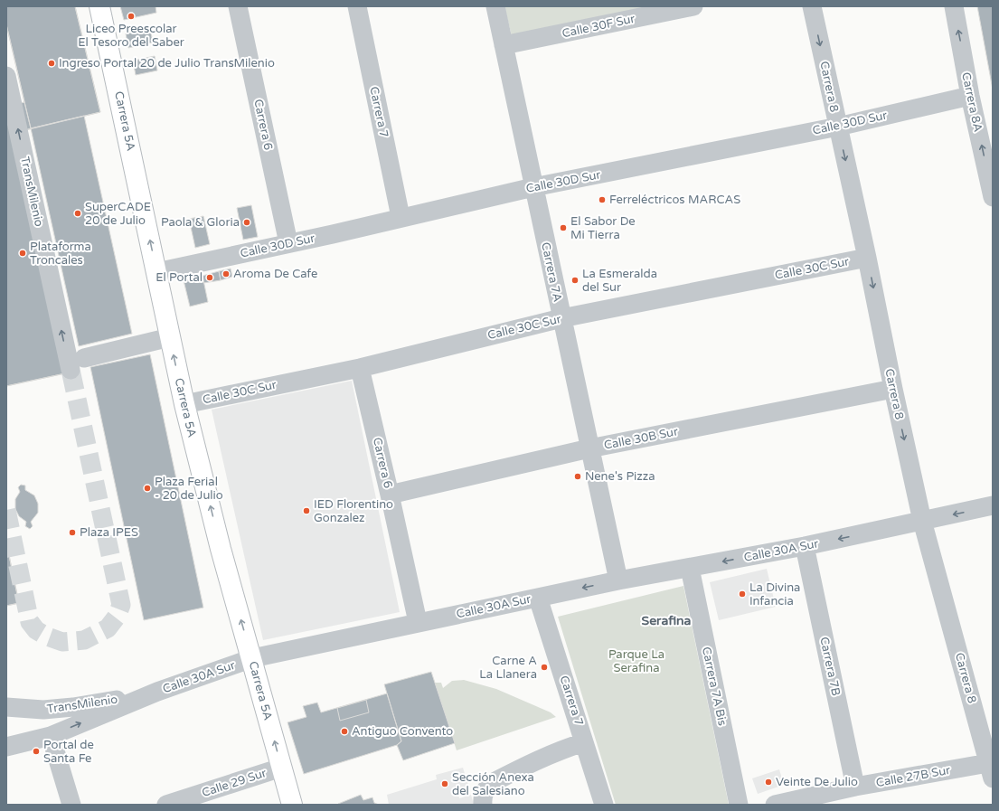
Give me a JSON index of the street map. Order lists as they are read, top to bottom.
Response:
{
  "streets": {
    "main road": ["Carrera 5A"],
    "street": [
      "Calle 30F Sur",
      "Carrera 8",
      "Carrera 8A",
      "Carrera 7",
      "Calle 30D Sur",
      "Carrera 6",
      "TransMilenio",
      "Calle 30C Sur",
      "Carrera 7A",
      "Calle 30B Sur",
      "Calle 30A Sur",
      "Carrera 7B",
      "Carrera 7A Bis",
      "Calle 27B Sur",
      "Calle 29 Sur"
    ]
  },
  "crossings": [
    ["Calle 30F Sur", "Carrera 7A"],
    ["Carrera 8", "Calle 30D Sur"],
    ["Carrera 8", "Calle 30C Sur"],
    ["Carrera 8", "Calle 30B Sur"],
    ["Carrera 8", "Calle 30A Sur"],
    ["Carrera 8", "Calle 27B Sur"],
    ["Carrera 8A", "Calle 30D Sur"],
    ["Carrera 7", "Calle 30D Sur"],
    ["Carrera 7", "Calle 30A Sur"],
    ["Carrera 5A", "Calle 30D Sur"],
    ["Carrera 5A", "TransMilenio"],
    ["Carrera 5A", "Calle 30C Sur"],
    ["Carrera 5A", "Calle 30A Sur"],
    ["Carrera 5A", "Calle 29 Sur"],
    ["Calle 30D Sur", "Carrera 6"],
    ["Calle 30D Sur", "Carrera 7A"],
    ["Carrera 6", "Calle 30C Sur"],
    ["Carrera 6", "Calle 30B Sur"],
    ["Carrera 6", "Calle 30A Sur"],
    ["TransMilenio", "Calle 30A Sur"],
    ["Calle 30C Sur", "Carrera 7A"],
    ["Carrera 7A", "Calle 30B Sur"],
    ["Carrera 7A", "Calle 30A Sur"],
    ["Calle 30A Sur", "Carrera 7B"],
    ["Calle 30A Sur", "Carrera 7A Bis"],
    ["Carrera 7B", "Calle 27B Sur"]
  ],
  "one_way": ["Carrera 8", "Carrera 8A", "Carrera 5A"],
  "districts": ["Serafina"],
  "parks": ["Parque La Serafina"],
  "places": [
    "Liceo Preescolar El Tesoro del Saber",
    "Ingreso Portal 20 de Julio TransMilenio",
    "Ferreléctricos MARCAS",
    "SuperCADE 20 de Julio",
    "Paola & Gloria",
    "El Sabor De Mi Tierra",
    "Plataforma Troncales",
    "Aroma De Cafe",
    "El Portal",
    "La Esmeralda del Sur",
    "Nene's Pizza",
    "Plaza Ferial - 20 de Julio",
    "IED Florentino Gonzalez",
    "Plaza IPES",
    "La Divina Infancia",
    "Carne A La Llanera",
    "Antiguo Convento",
    "Portal de Santa Fe",
    "Veinte De Julio",
    "Sección Anexa del Salesiano"
  ]
}
